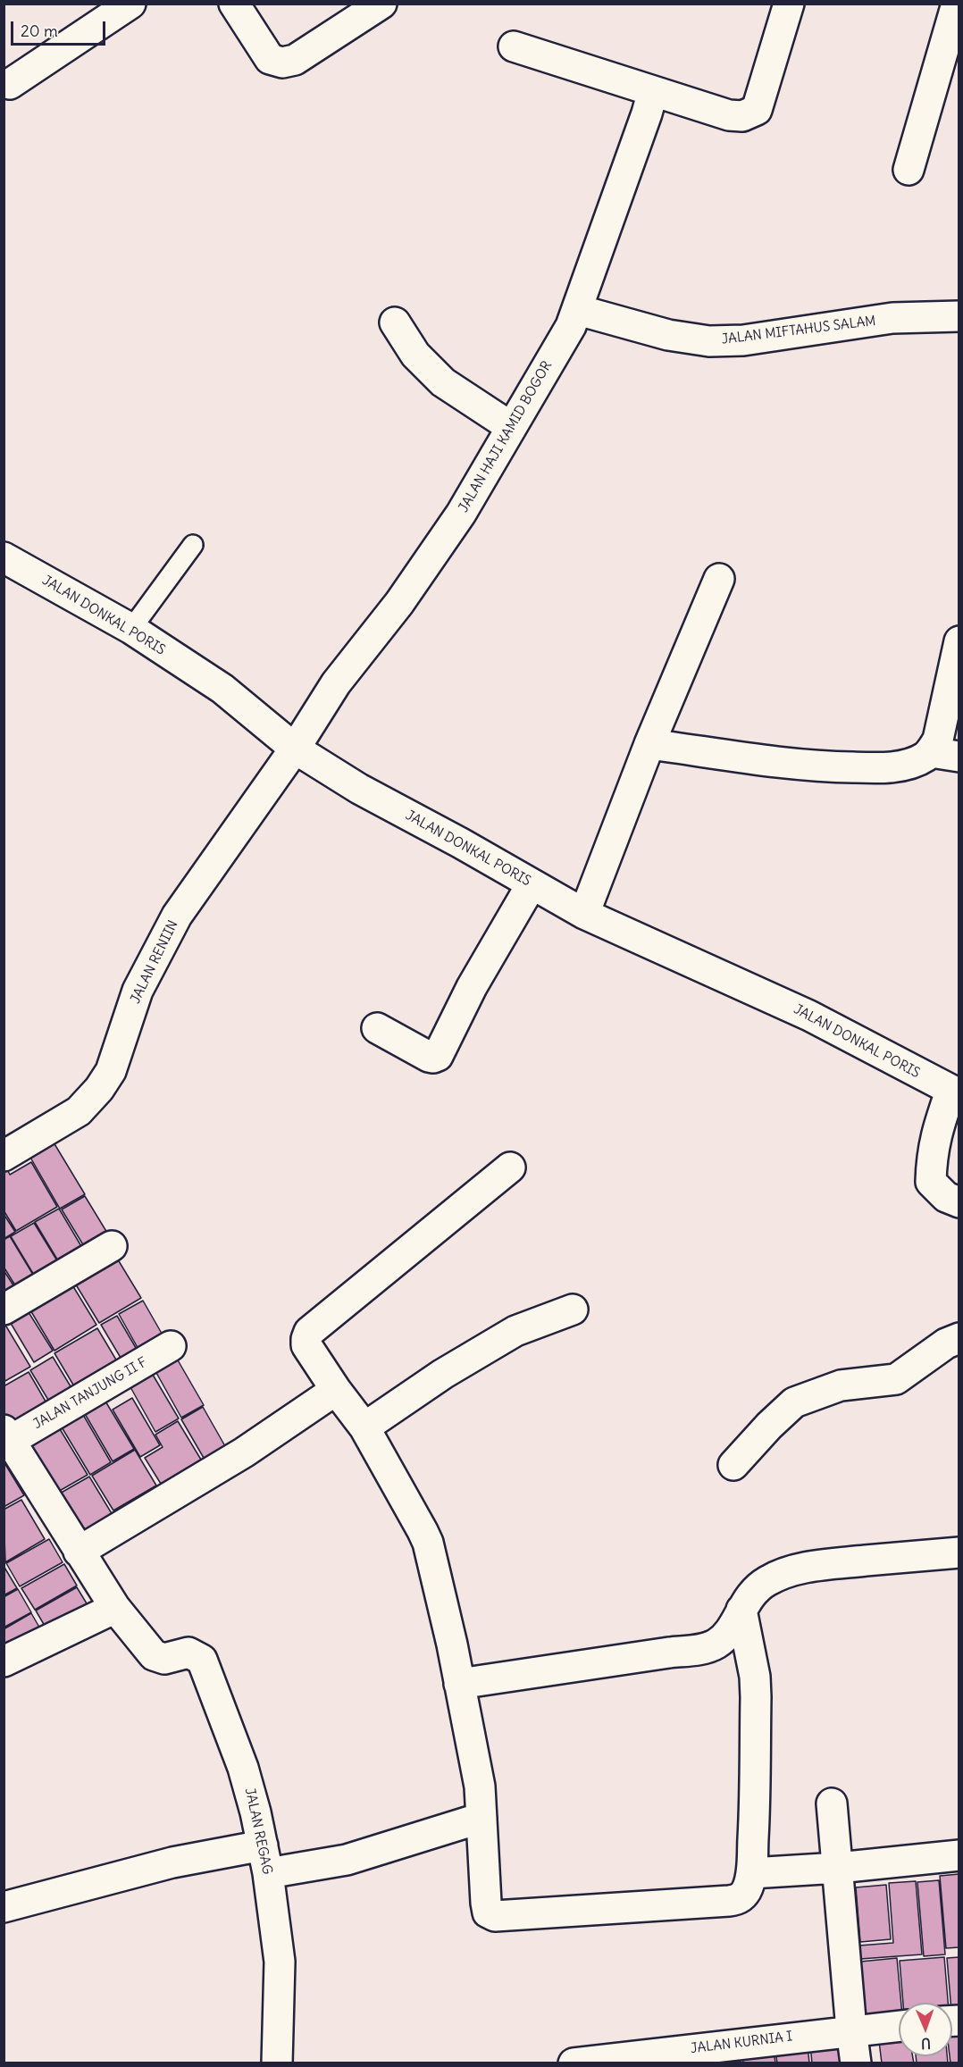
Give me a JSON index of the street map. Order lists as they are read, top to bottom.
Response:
{
  "streets": {
    "street": [
      "JALAN MIFTAHUS SALAM",
      "JALAN HAJI KAMID BOGOR",
      "JALAN DONKAL PORIS",
      "JALAN RENIIN",
      "JALAN TANJUNG II F",
      "JALAN REGAG",
      "JALAN KURNIA I"
    ]
  },
  "crossings": [
    ["JALAN MIFTAHUS SALAM", "JALAN HAJI KAMID BOGOR"],
    ["JALAN HAJI KAMID BOGOR", "JALAN DONKAL PORIS"],
    ["JALAN HAJI KAMID BOGOR", "JALAN RENIIN"],
    ["JALAN DONKAL PORIS", "JALAN RENIIN"]
  ],
  "scale_bar": "20 m",
  "north": "bottom"
}
